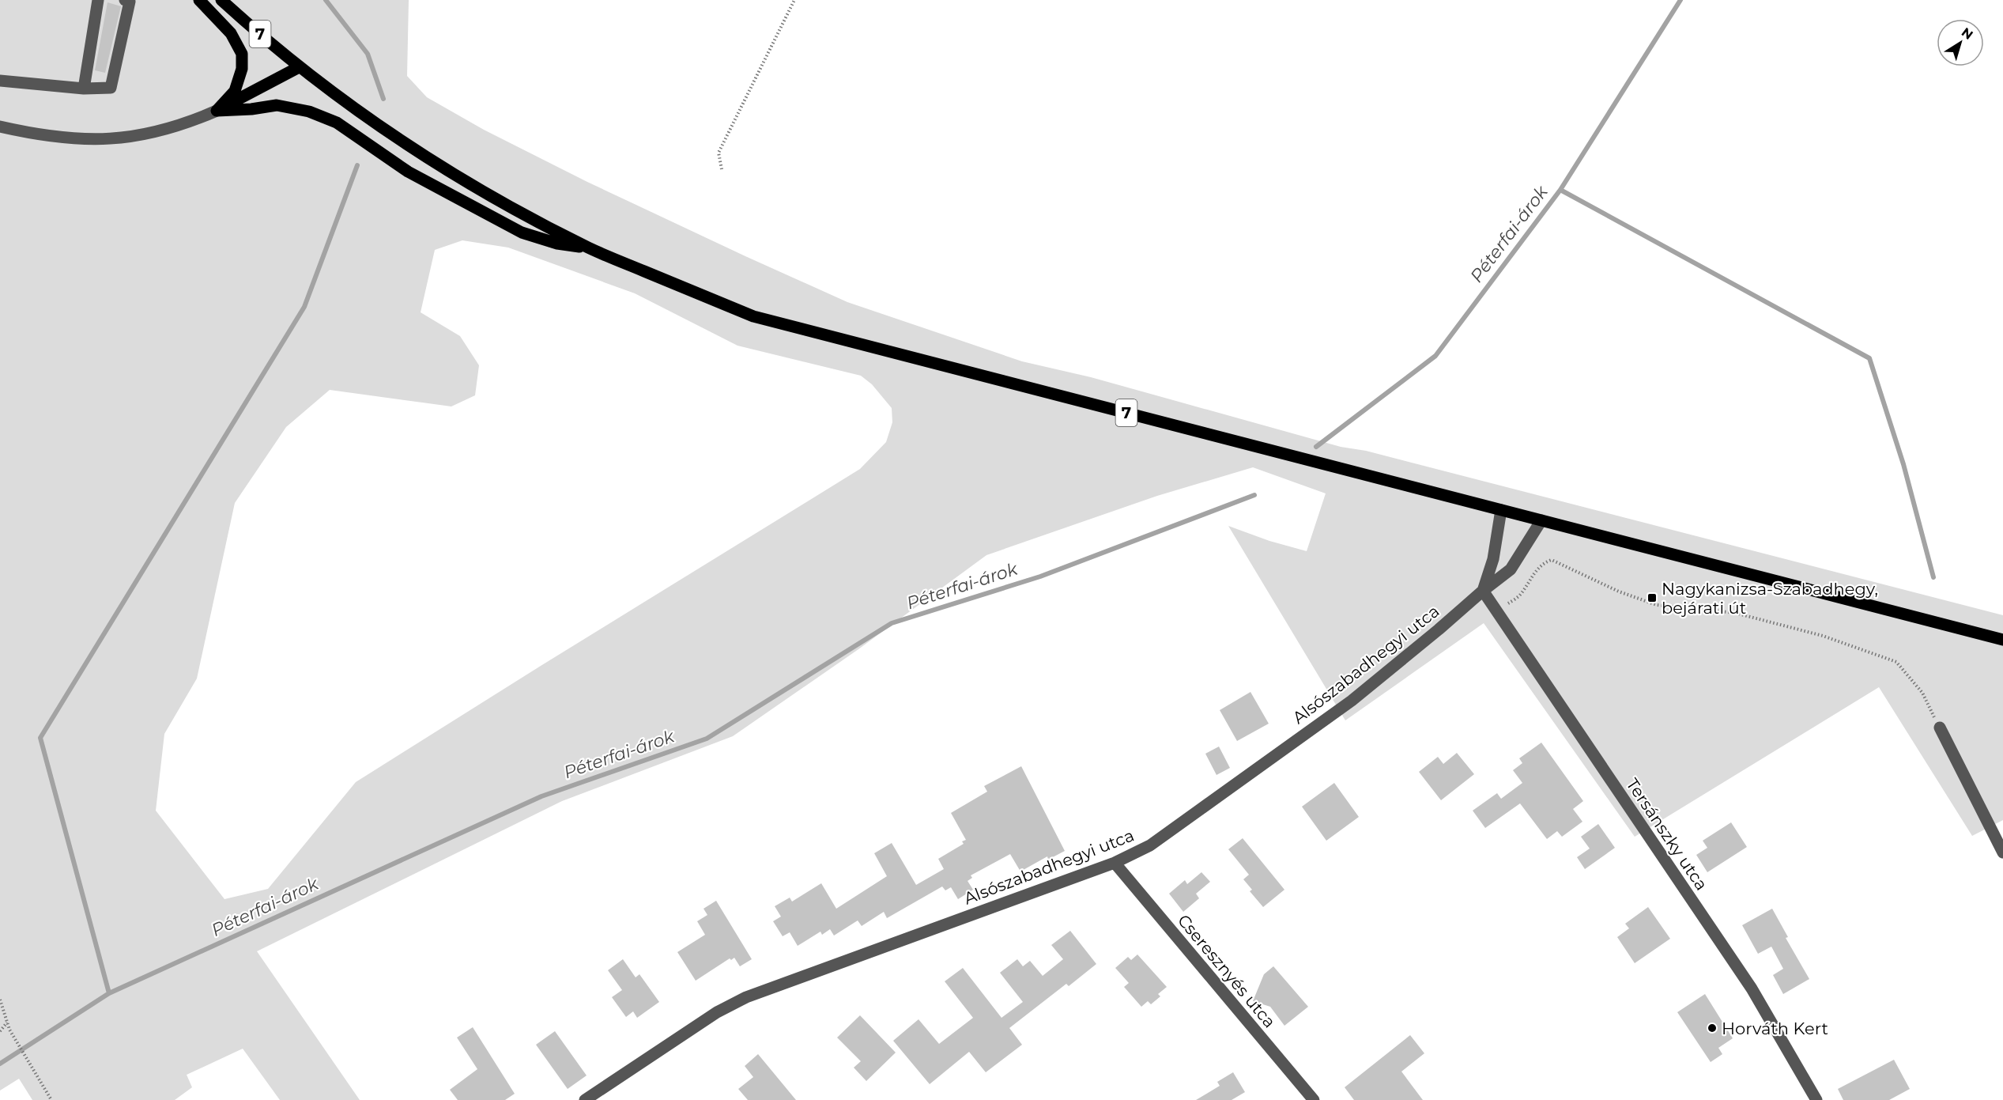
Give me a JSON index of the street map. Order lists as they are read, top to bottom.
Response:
{
  "streets": {
    "main road": ["7"],
    "street": ["Alsószabadhegyi utca", "Tersánszky utca", "Cseresznyés utca"]
  },
  "crossings": [
    ["7", "Alsószabadhegyi utca"],
    ["Alsószabadhegyi utca", "Tersánszky utca"],
    ["Alsószabadhegyi utca", "Cseresznyés utca"]
  ],
  "water": ["Péterfai-árok"],
  "places": {
    "transit": ["Nagykanizsa-Szabadhegy, bejárati út"],
    "other": ["Horváth Kert"]
  },
  "north": "top right"
}
